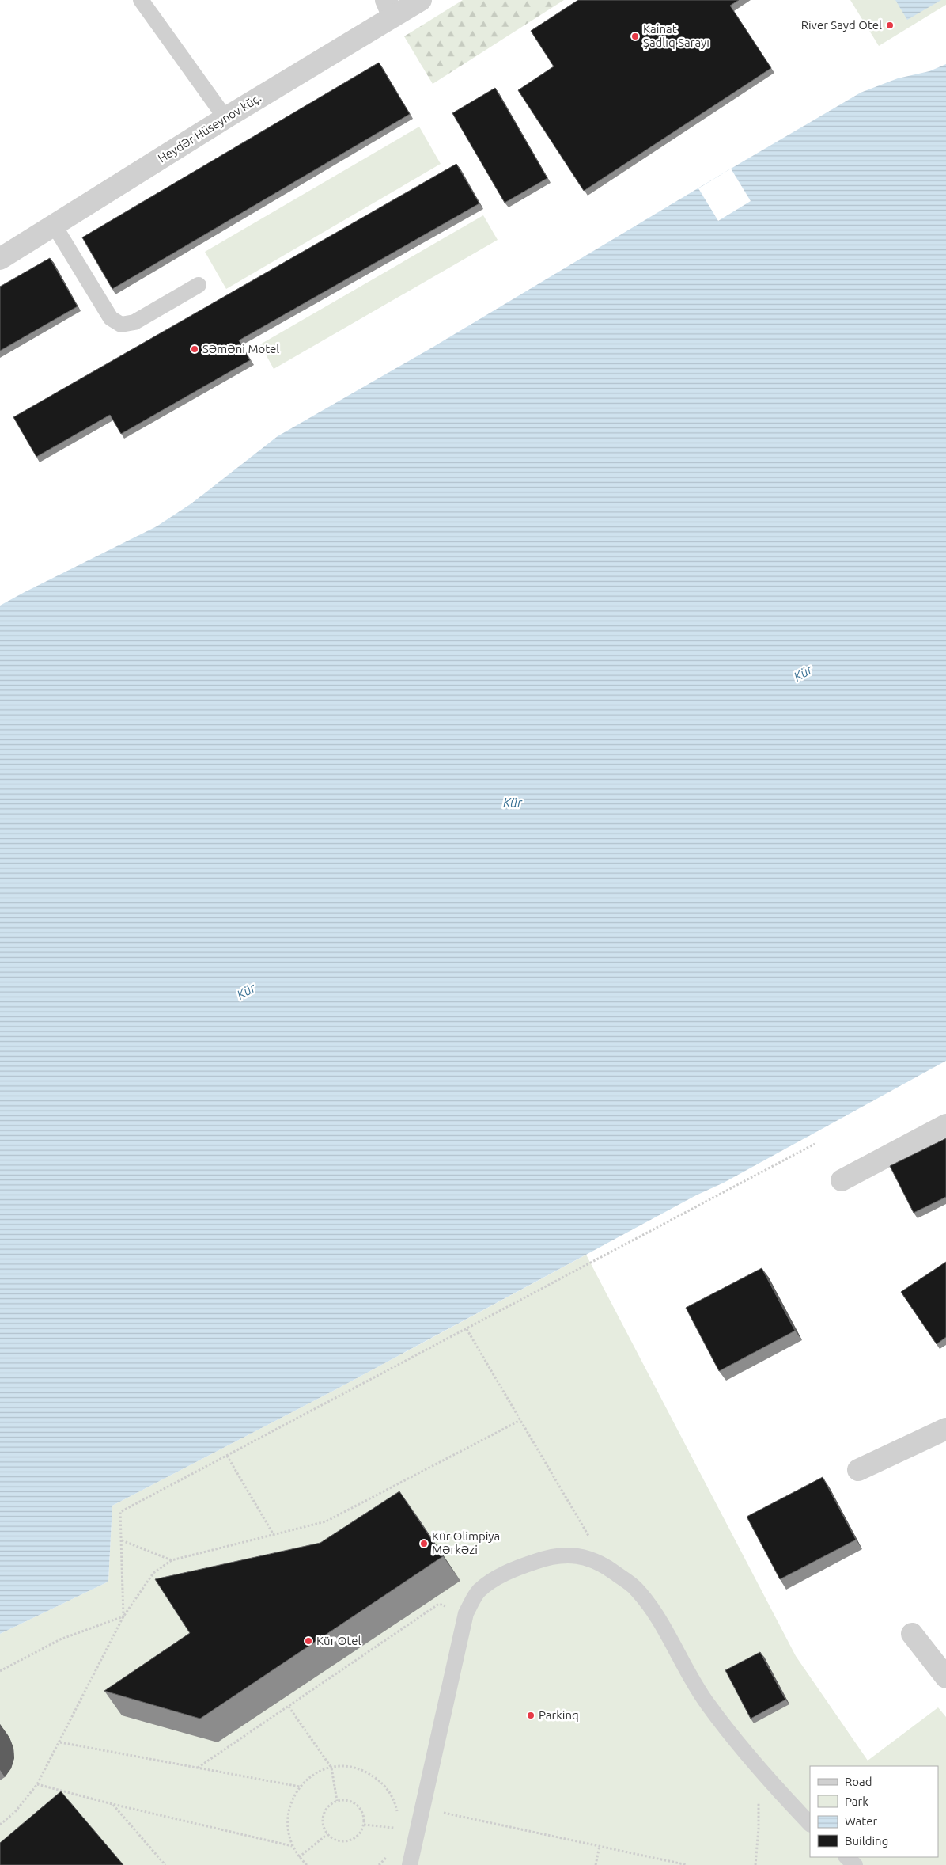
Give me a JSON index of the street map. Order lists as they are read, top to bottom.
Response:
{
  "streets": {
    "street": ["Heydər Hüseynov küç."]
  },
  "water": ["Kür"],
  "places": [
    "River Sayd Otel",
    "Kainat Şadlıq Sarayı",
    "Səməni Motel",
    "Kür Olimpiya Mərkəzi",
    "Kür Otel",
    "Parkinq"
  ],
  "legend": [
    "Road",
    "Park",
    "Water",
    "Building"
  ]
}
